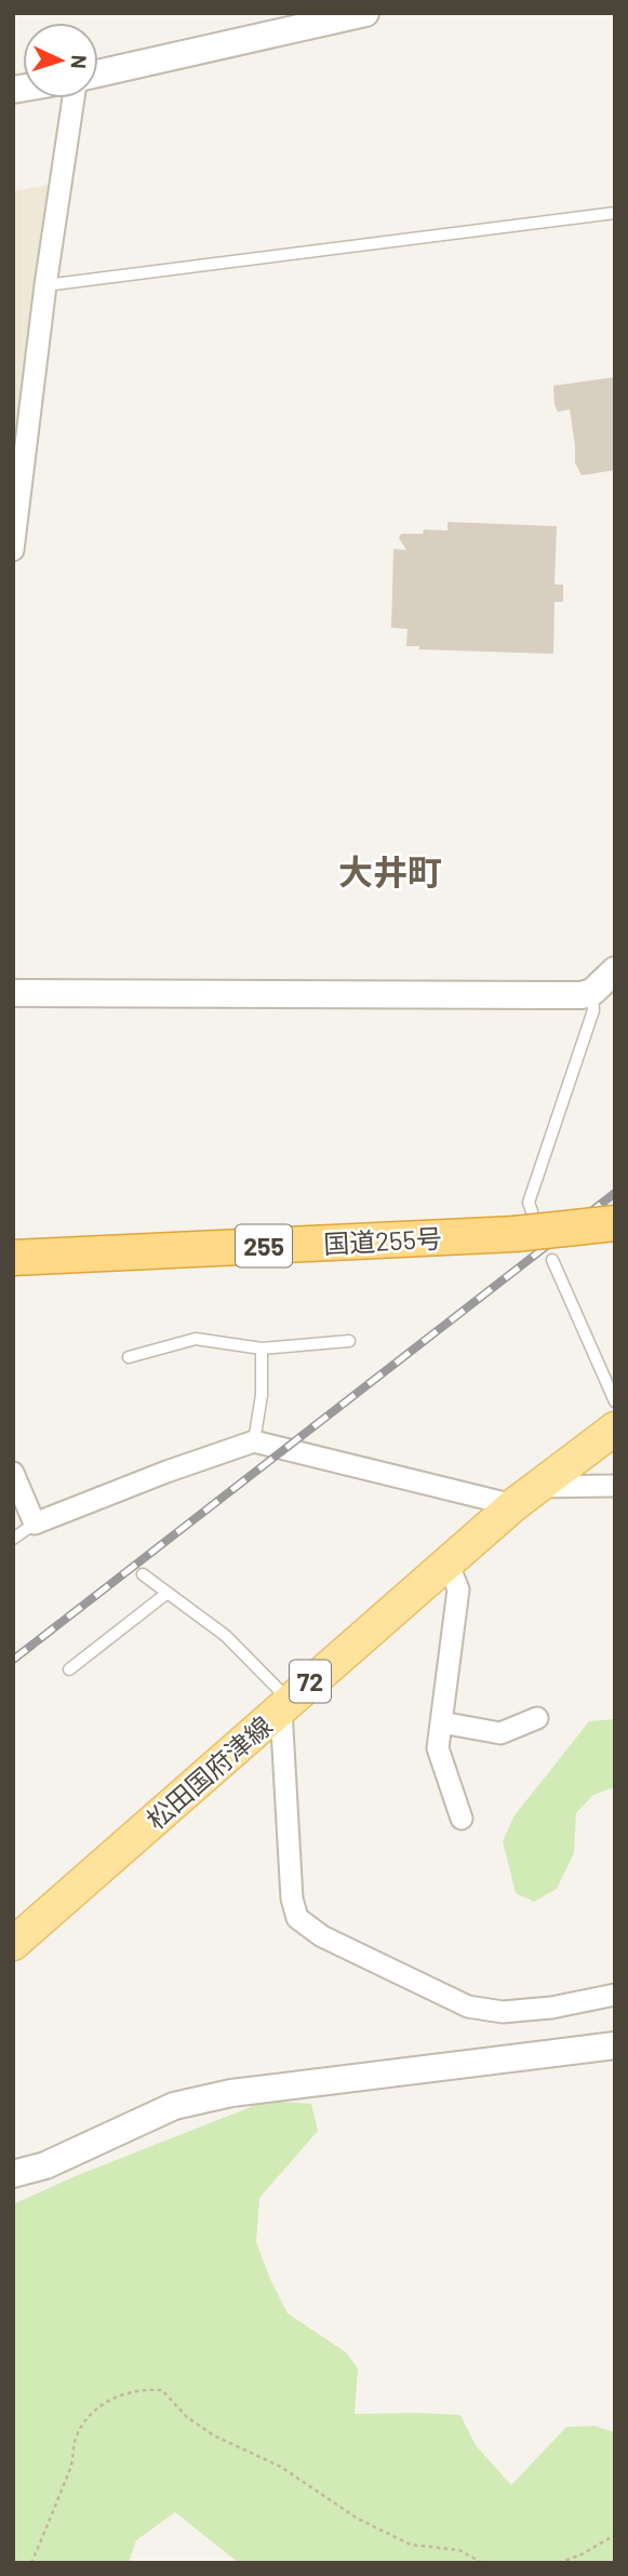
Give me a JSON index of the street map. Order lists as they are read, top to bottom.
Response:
{
  "streets": {
    "highway": ["国道255号", "255"],
    "main road": ["72", "松田国府津線"]
  },
  "districts": ["大井町"],
  "north": "right"
}
